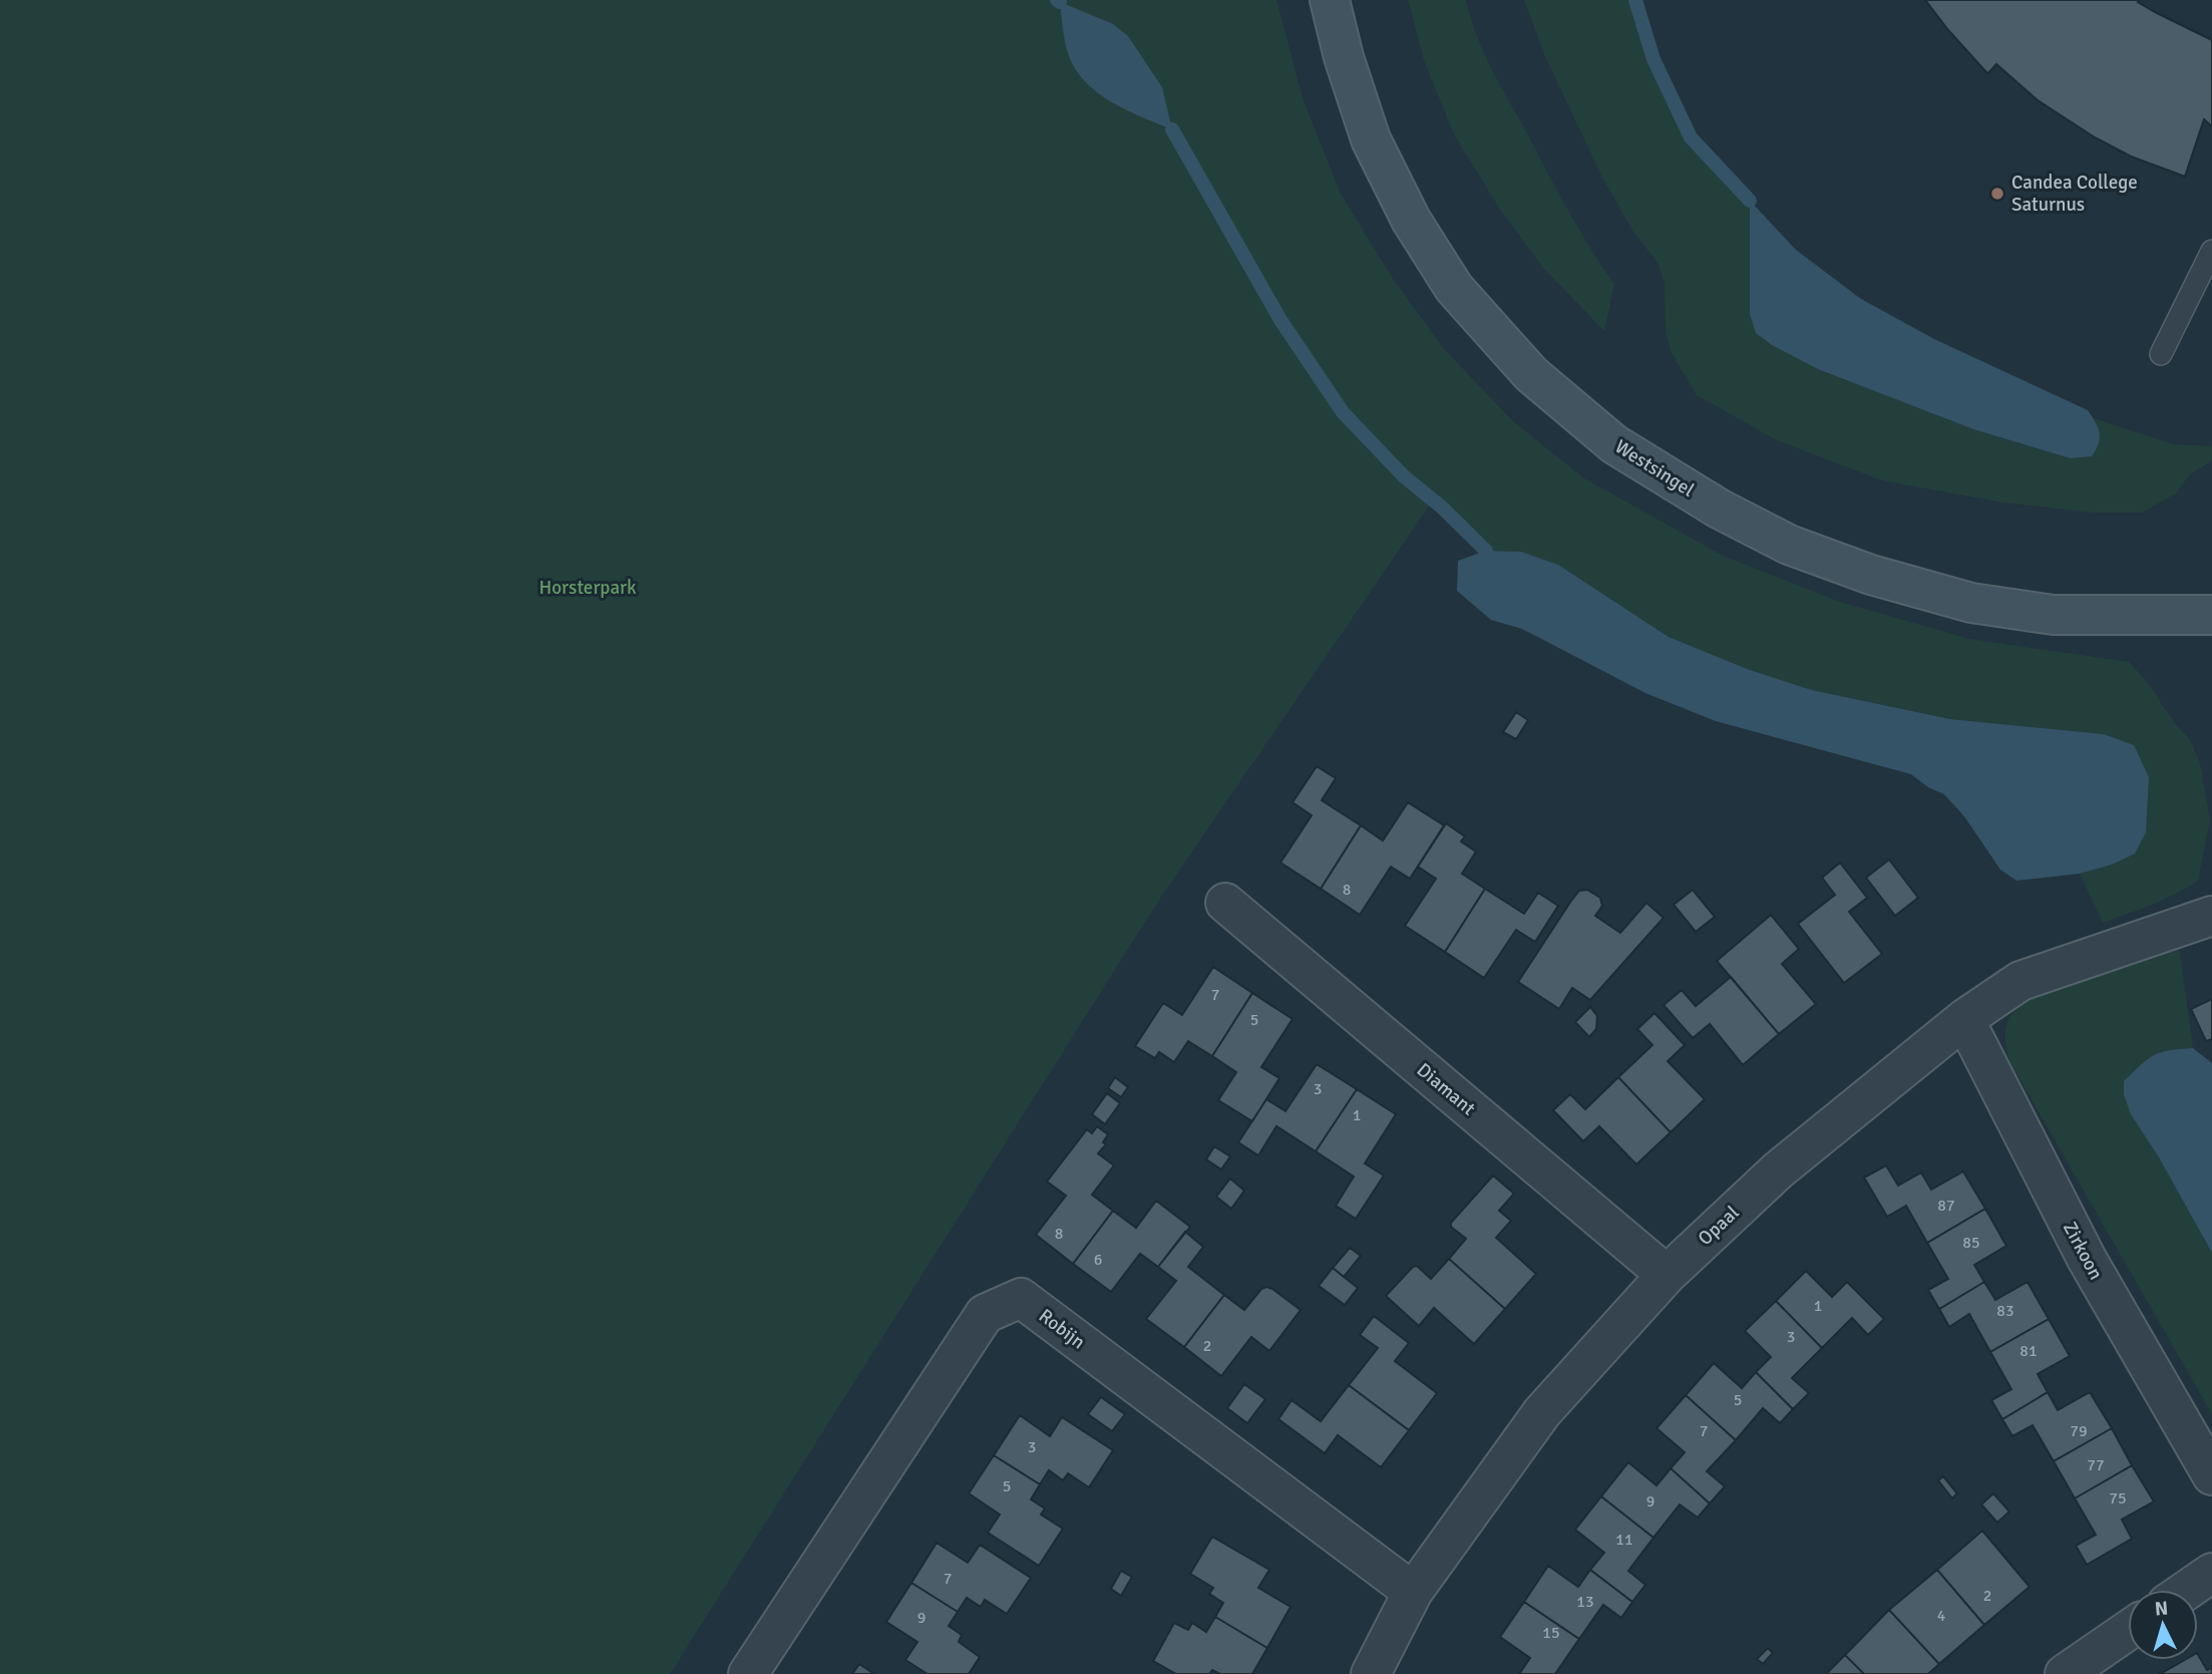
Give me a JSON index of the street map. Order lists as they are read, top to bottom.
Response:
{
  "streets": {
    "street": [
      "Westsingel",
      "Diamant",
      "Opaal",
      "Zirkoon",
      "Robijn"
    ]
  },
  "crossings": [
    ["Diamant", "Opaal"],
    ["Opaal", "Zirkoon"],
    ["Opaal", "Robijn"]
  ],
  "parks": ["Horsterpark"],
  "places": ["Candea College Saturnus"],
  "house_numbers": [
    "8",
    "7",
    "5",
    "3",
    "1",
    "87",
    "8",
    "85",
    "6",
    "1",
    "83",
    "3",
    "2",
    "81",
    "5",
    "7",
    "79",
    "3",
    "77",
    "5",
    "75",
    "9",
    "11",
    "7",
    "2",
    "13",
    "4",
    "9",
    "15"
  ],
  "north": "top"
}
